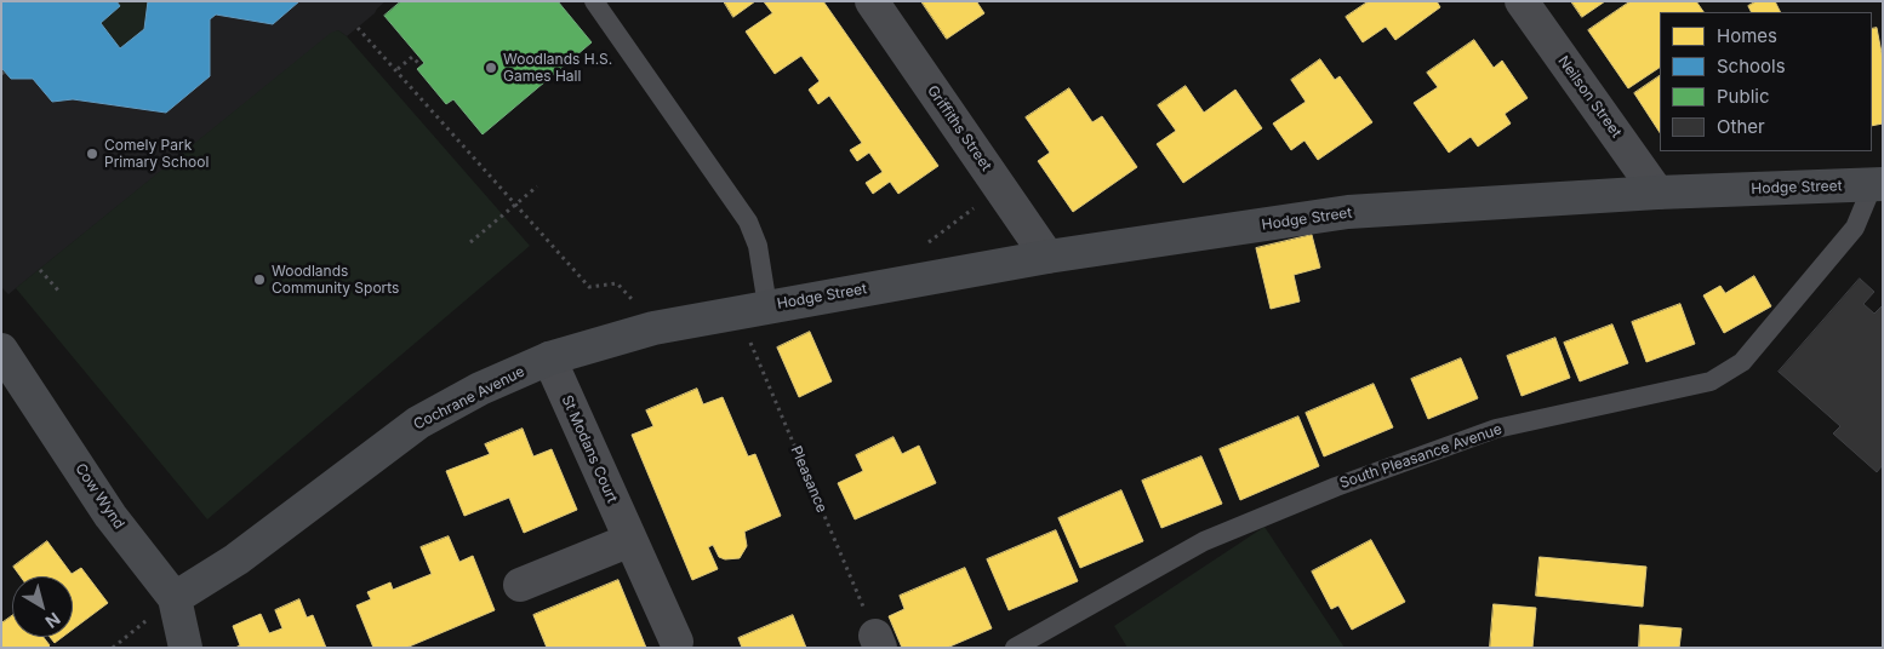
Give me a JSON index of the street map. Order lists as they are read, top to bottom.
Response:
{
  "streets": {
    "main road": ["Hodge Street", "Cochrane Avenue", "Cow Wynd"],
    "street": ["Neilson Street", "Griffiths Street", "St Modans Court"],
    "lane": ["South Pleasance Avenue"],
    "path": ["Pleasance"]
  },
  "crossings": [
    ["Neilson Street", "Hodge Street"],
    ["Griffiths Street", "Hodge Street"],
    ["Hodge Street", "Cochrane Avenue"],
    ["Hodge Street", "South Pleasance Avenue"],
    ["Hodge Street", "Pleasance"],
    ["Cochrane Avenue", "St Modans Court"],
    ["Cochrane Avenue", "Pleasance"],
    ["Cochrane Avenue", "Cow Wynd"]
  ],
  "places": ["Woodlands H.S. Games Hall", "Comely Park Primary School", "Woodlands Community Sports"],
  "legend": [
    "Homes",
    "Schools",
    "Public",
    "Other"
  ],
  "north": "bottom right"
}
